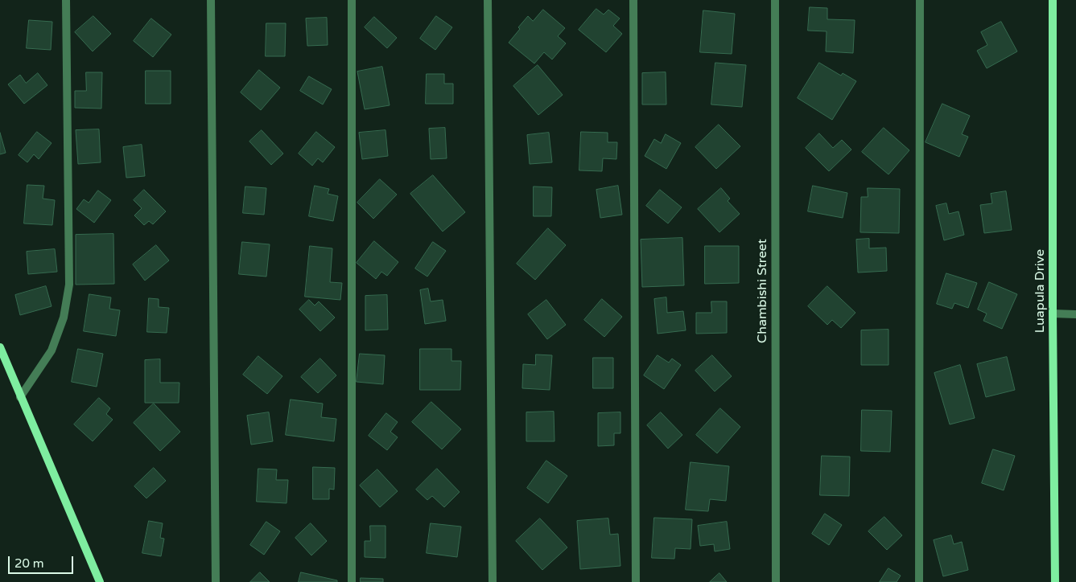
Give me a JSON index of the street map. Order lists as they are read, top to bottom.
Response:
{
  "streets": {
    "street": ["Chambishi Street", "Luapula Drive"]
  },
  "scale_bar": "20 m"
}
